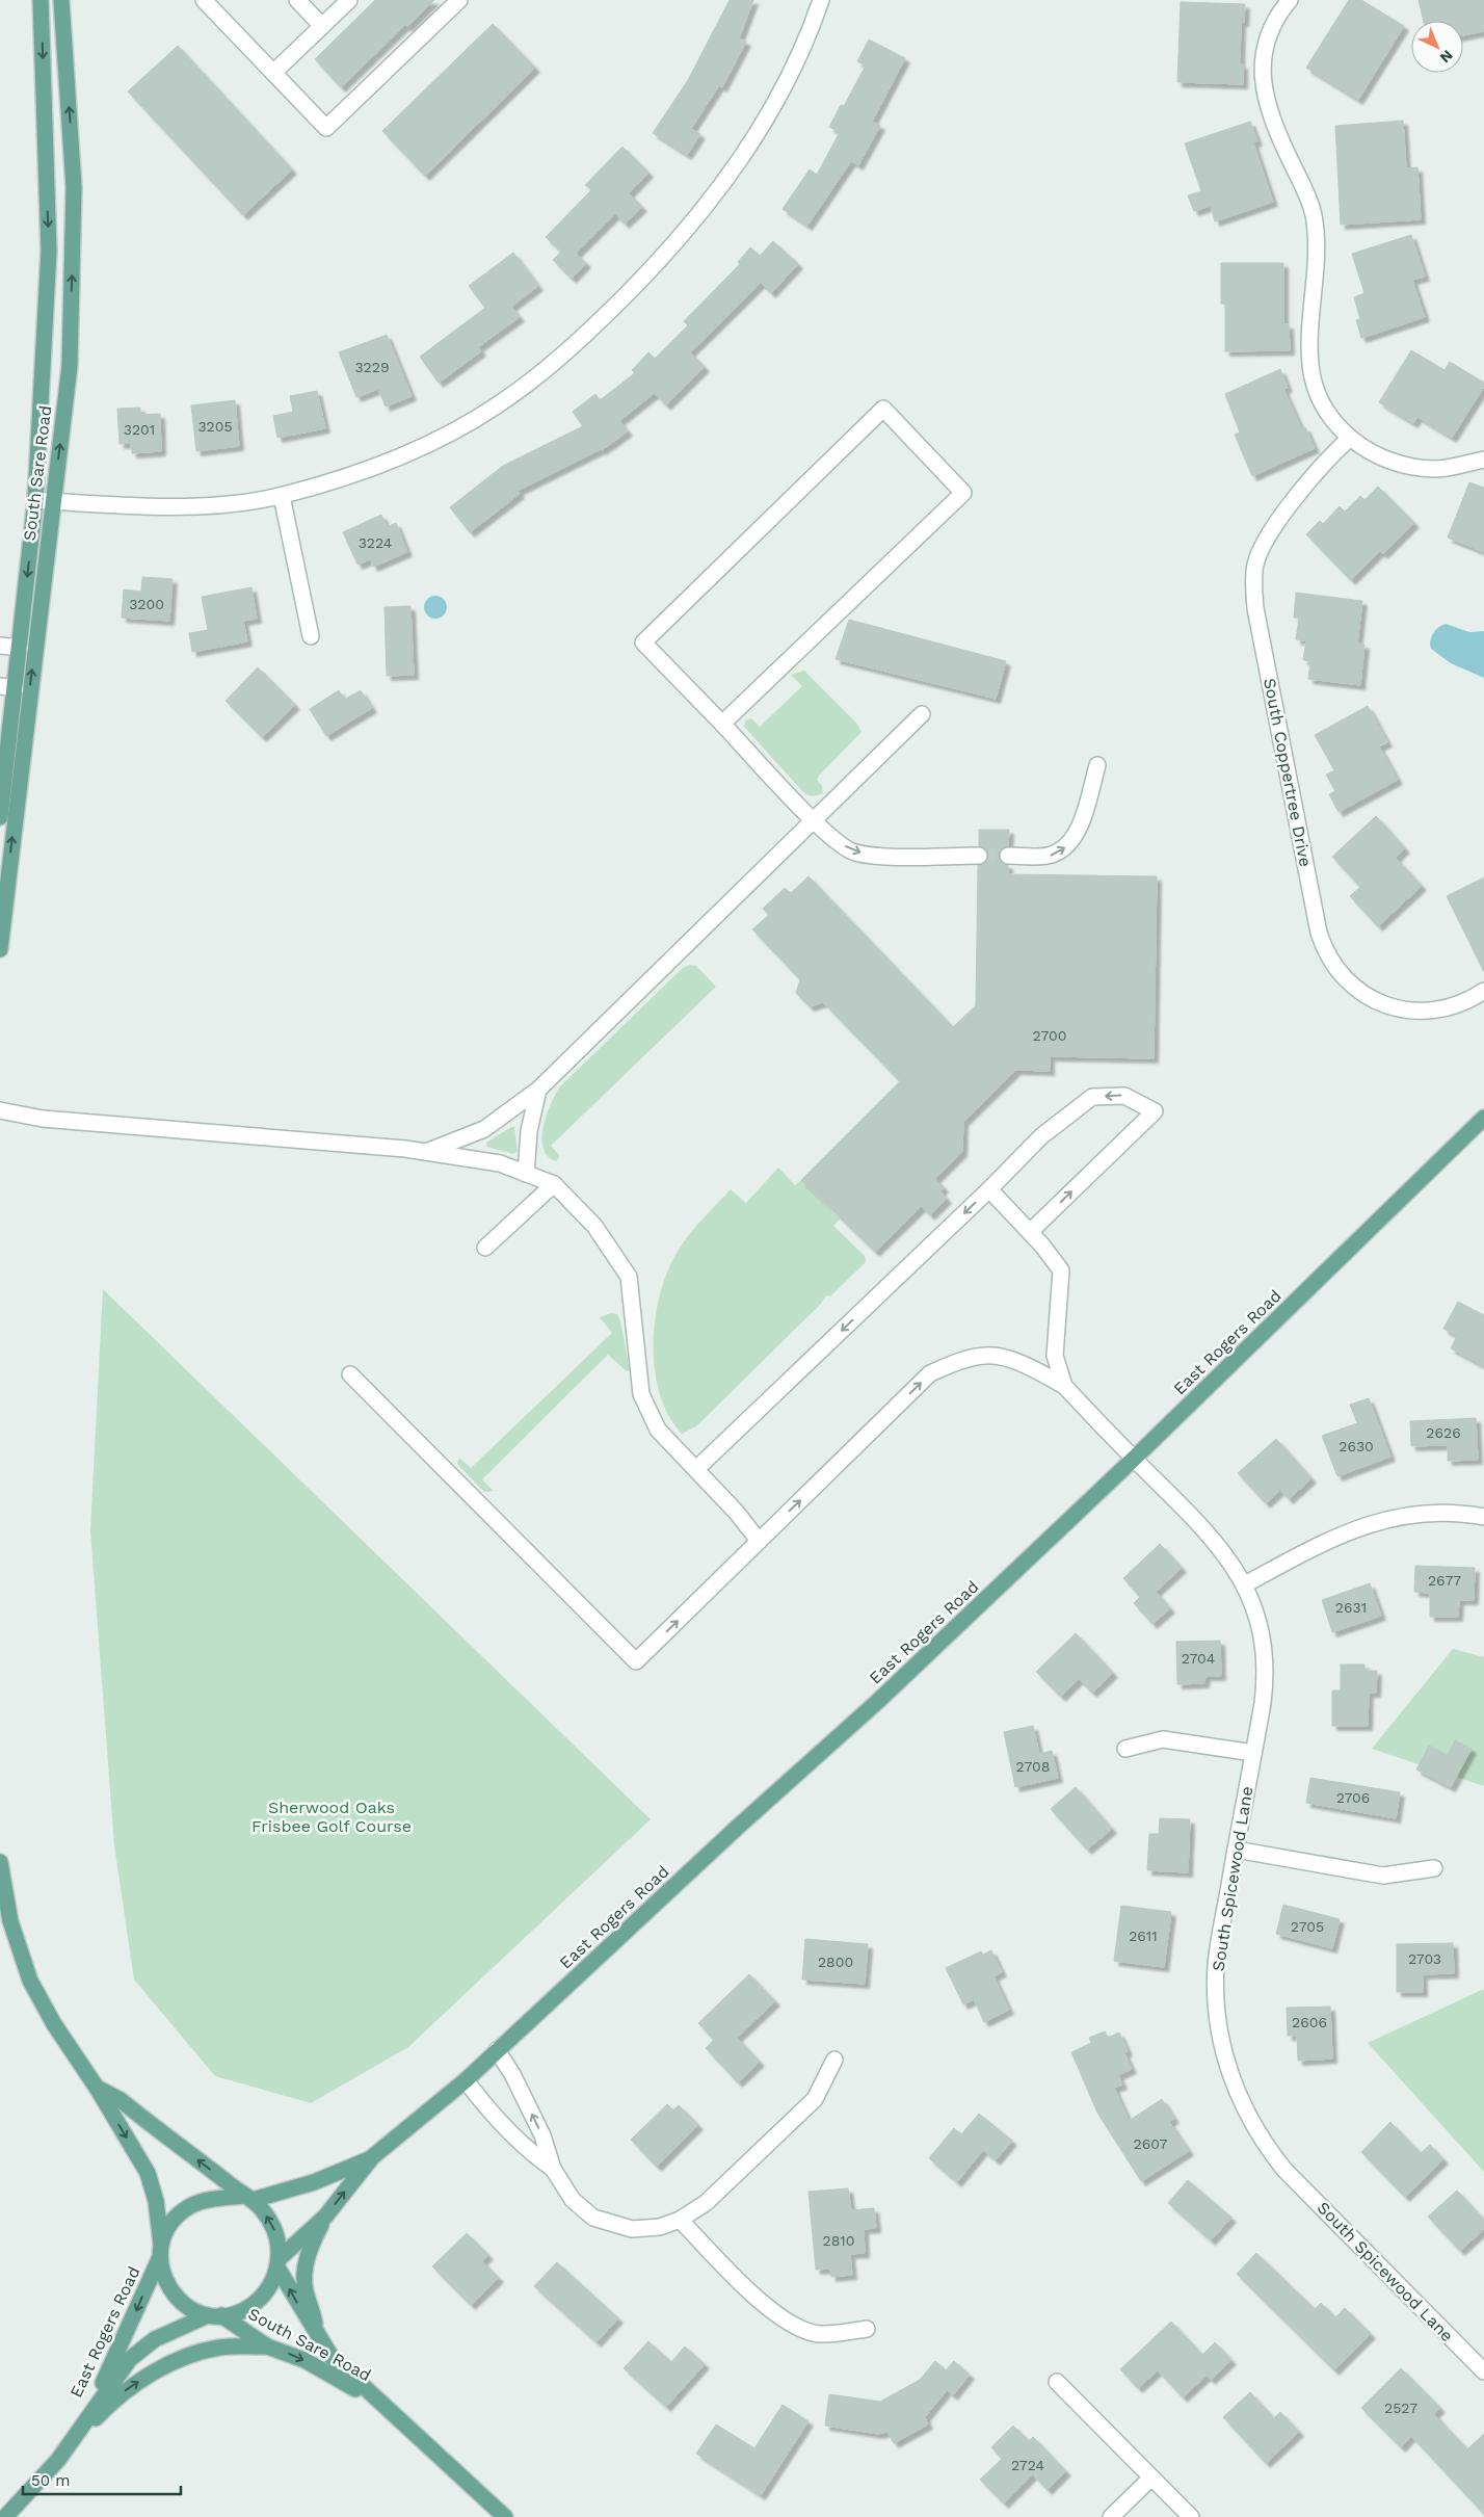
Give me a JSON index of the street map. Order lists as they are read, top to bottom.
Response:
{
  "streets": {
    "main road": ["South Sare Road", "East Rogers Road"],
    "street": ["South Coppertree Drive", "South Spicewood Lane"]
  },
  "crossings": [
    ["South Sare Road", "East Rogers Road"],
    ["East Rogers Road", "South Spicewood Lane"]
  ],
  "parks": ["Sherwood Oaks Frisbee Golf Course"],
  "house_numbers": [
    "3229",
    "3205",
    "3201",
    "3224",
    "3200",
    "2700",
    "2626",
    "2630",
    "2677",
    "2631",
    "2704",
    "2708",
    "2706",
    "2705",
    "2611",
    "2703",
    "2800",
    "2606",
    "2607",
    "2810",
    "2527",
    "2724"
  ],
  "scale_bar": "50 m",
  "north": "bottom right"
}
